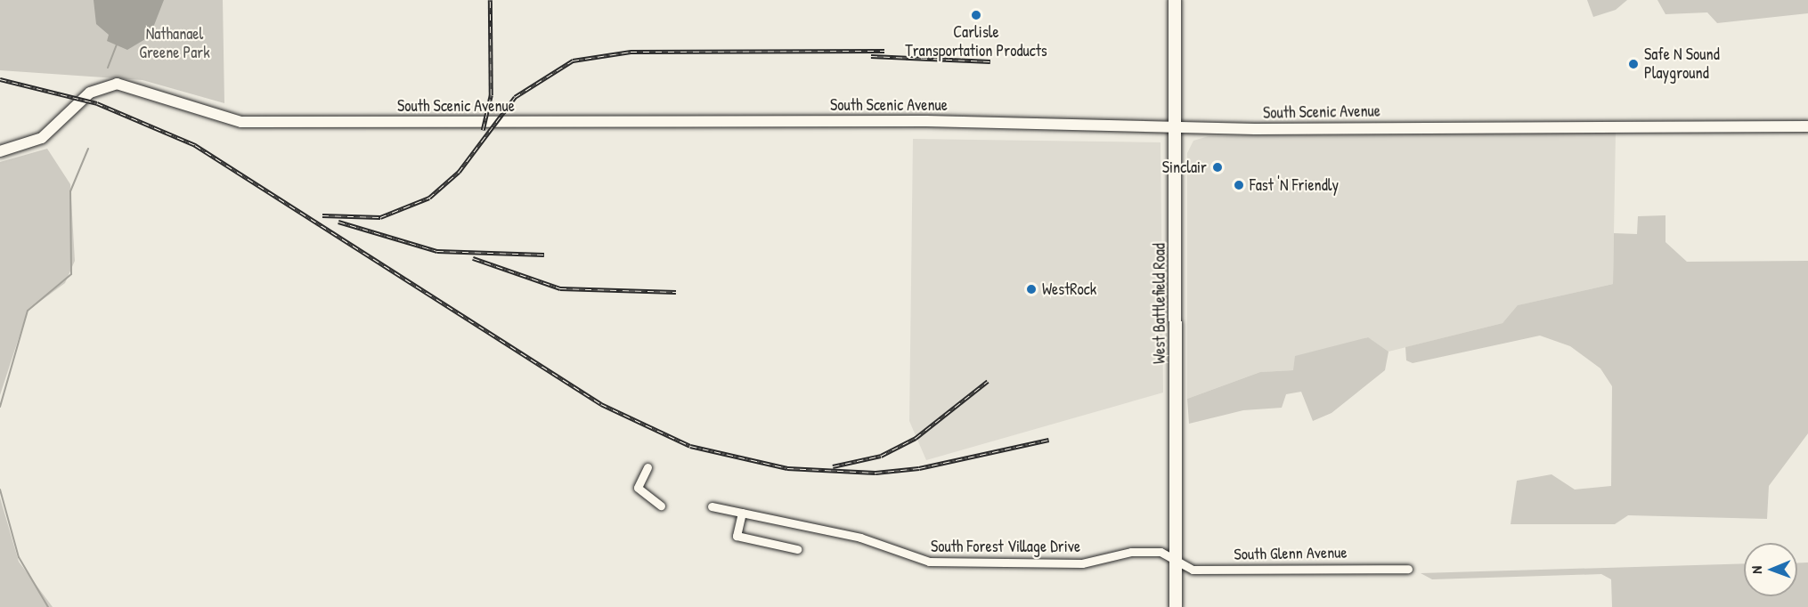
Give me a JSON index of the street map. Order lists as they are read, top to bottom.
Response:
{
  "streets": {
    "main road": ["South Scenic Avenue", "West Battlefield Road"],
    "street": ["South Forest Village Drive", "South Glenn Avenue"]
  },
  "crossings": [
    ["South Scenic Avenue", "West Battlefield Road"],
    ["West Battlefield Road", "South Forest Village Drive"],
    ["West Battlefield Road", "South Glenn Avenue"],
    ["South Forest Village Drive", "South Glenn Avenue"]
  ],
  "parks": ["Nathanael Greene Park"],
  "places": [
    "Carlisle Transportation Products",
    "Safe N Sound Playground",
    "Sinclair",
    "Fast 'N Friendly",
    "WestRock"
  ],
  "north": "left"
}
